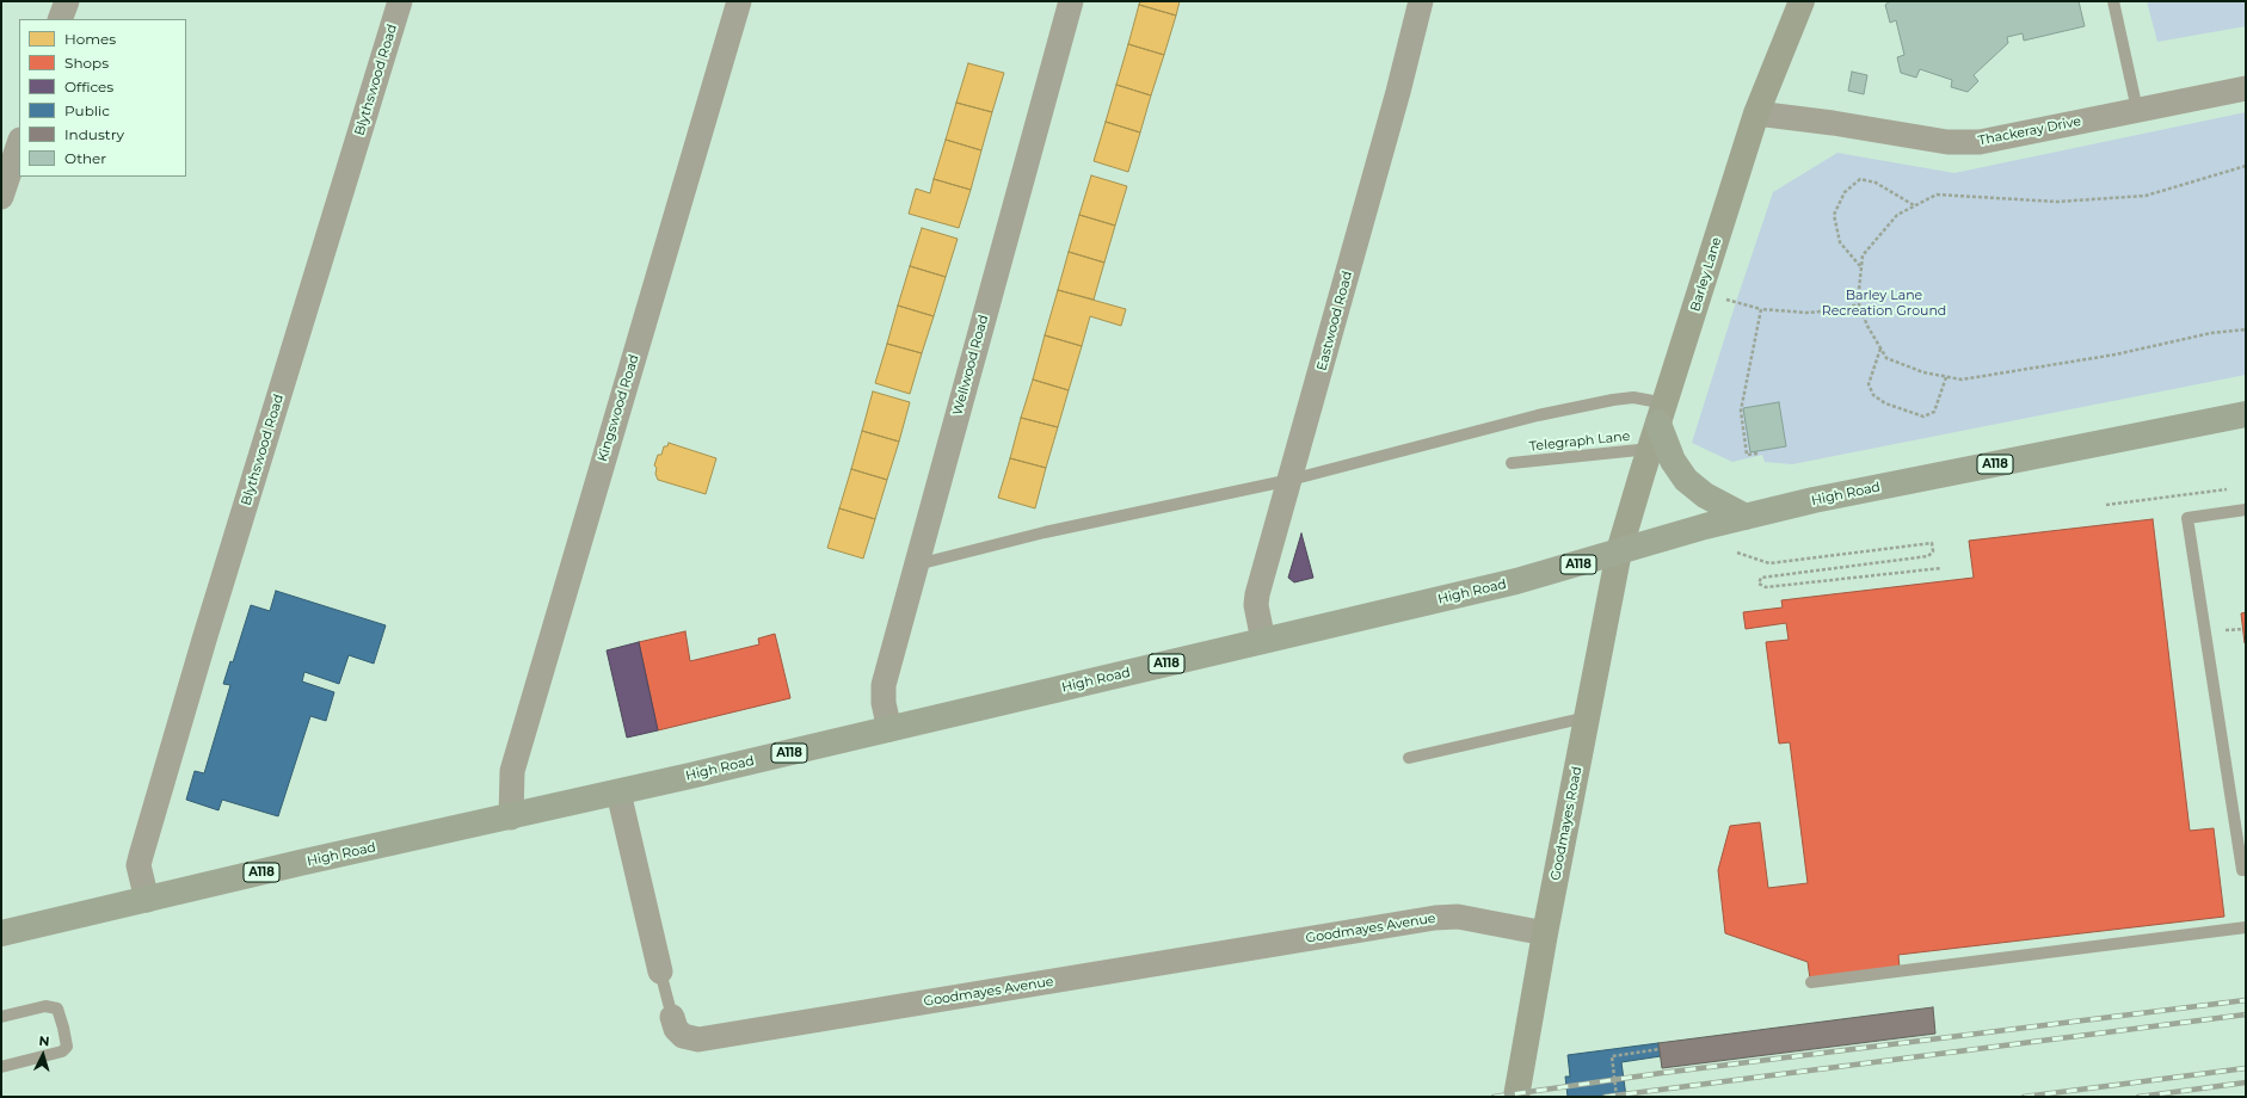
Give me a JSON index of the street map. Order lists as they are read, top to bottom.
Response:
{
  "streets": {
    "main road": [
      "Barley Lane",
      "A118",
      "High Road",
      "Goodmayes Road"
    ],
    "street": [
      "Blythswood Road",
      "Thackeray Drive",
      "Eastwood Road",
      "Wellwood Road",
      "Kingswood Road",
      "Goodmayes Avenue"
    ],
    "lane": ["Telegraph Lane"]
  },
  "crossings": [
    ["Blythswood Road", "High Road"],
    ["Thackeray Drive", "Barley Lane"],
    ["Barley Lane", "Telegraph Lane"],
    ["Barley Lane", "High Road"],
    ["Barley Lane", "Goodmayes Road"],
    ["Eastwood Road", "High Road"],
    ["Wellwood Road", "High Road"],
    ["Kingswood Road", "High Road"],
    ["High Road", "Goodmayes Road"],
    ["High Road", "Goodmayes Avenue"],
    ["Goodmayes Road", "Goodmayes Avenue"]
  ],
  "parks": ["Barley Lane Recreation Ground"],
  "legend": [
    "Homes",
    "Shops",
    "Offices",
    "Public",
    "Industry",
    "Other"
  ],
  "north": "top"
}
